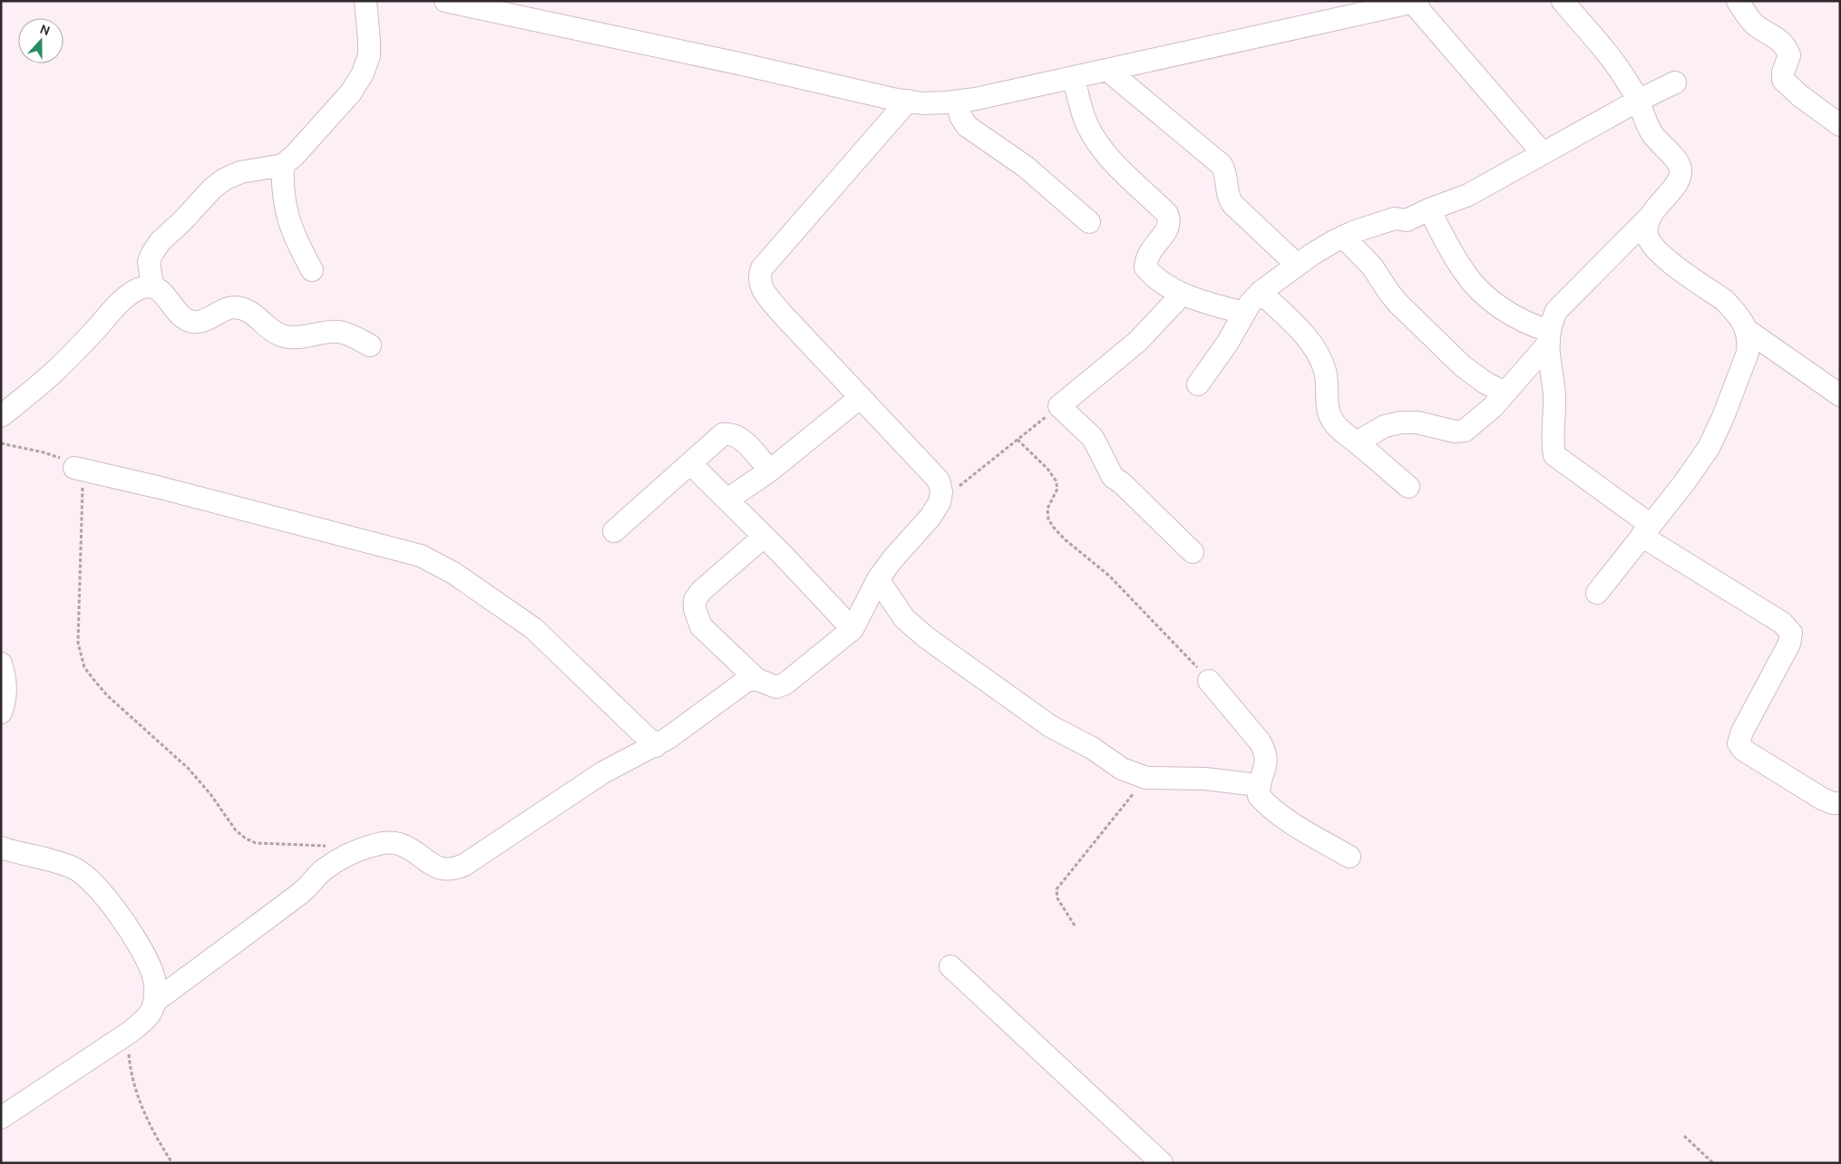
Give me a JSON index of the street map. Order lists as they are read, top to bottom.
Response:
{
  "north": "top"
}
